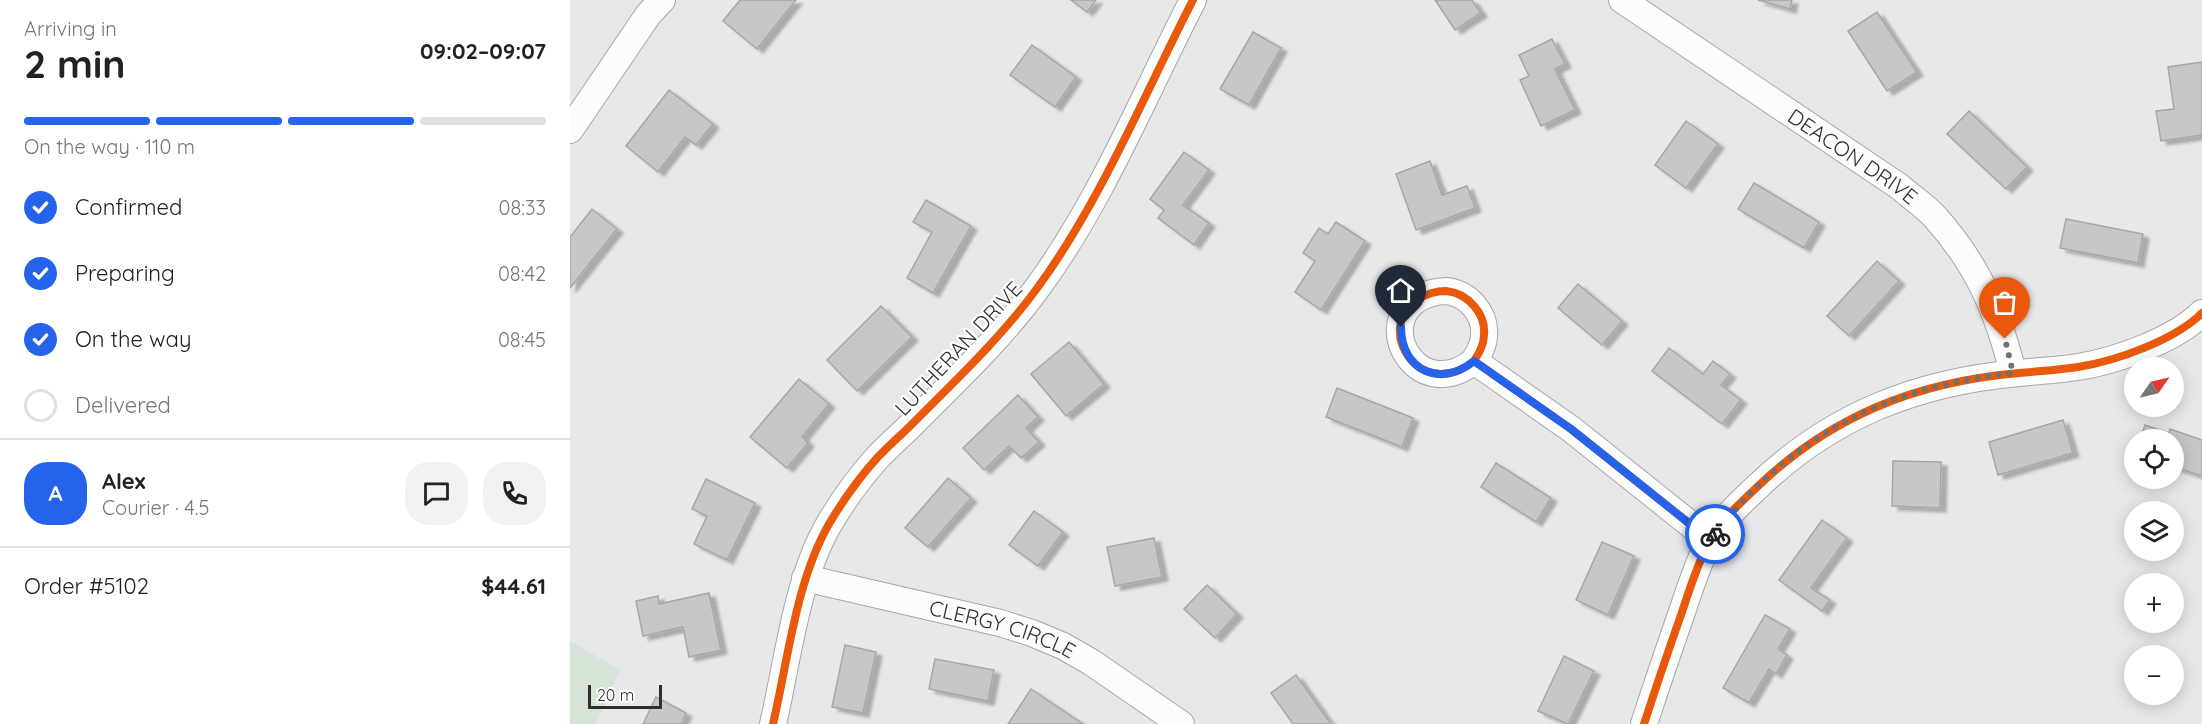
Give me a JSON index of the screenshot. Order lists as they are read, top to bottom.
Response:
{
  "streets": {
    "street": ["DEACON DRIVE", "LUTHERAN DRIVE", "CLERGY CIRCLE"]
  },
  "crossings": [
    ["LUTHERAN DRIVE", "CLERGY CIRCLE"]
  ],
  "scale_bar": "20 m",
  "north": "top right",
  "page": {
    "heading": ["2 min", "Arriving in", "09:02–09:07"],
    "panel": [
      "Alex",
      "Courier · 4.5",
      "Order #5102",
      "$44.61"
    ],
    "bar": "On the way · 110 m",
    "list": [
      ["Confirmed", "08:33"],
      ["Preparing", "08:42"],
      ["On the way", "08:45"],
      "Delivered"
    ],
    "map_buttons": ["+", "−"],
    "round": "A",
    "scale": "20 m"
  }
}
